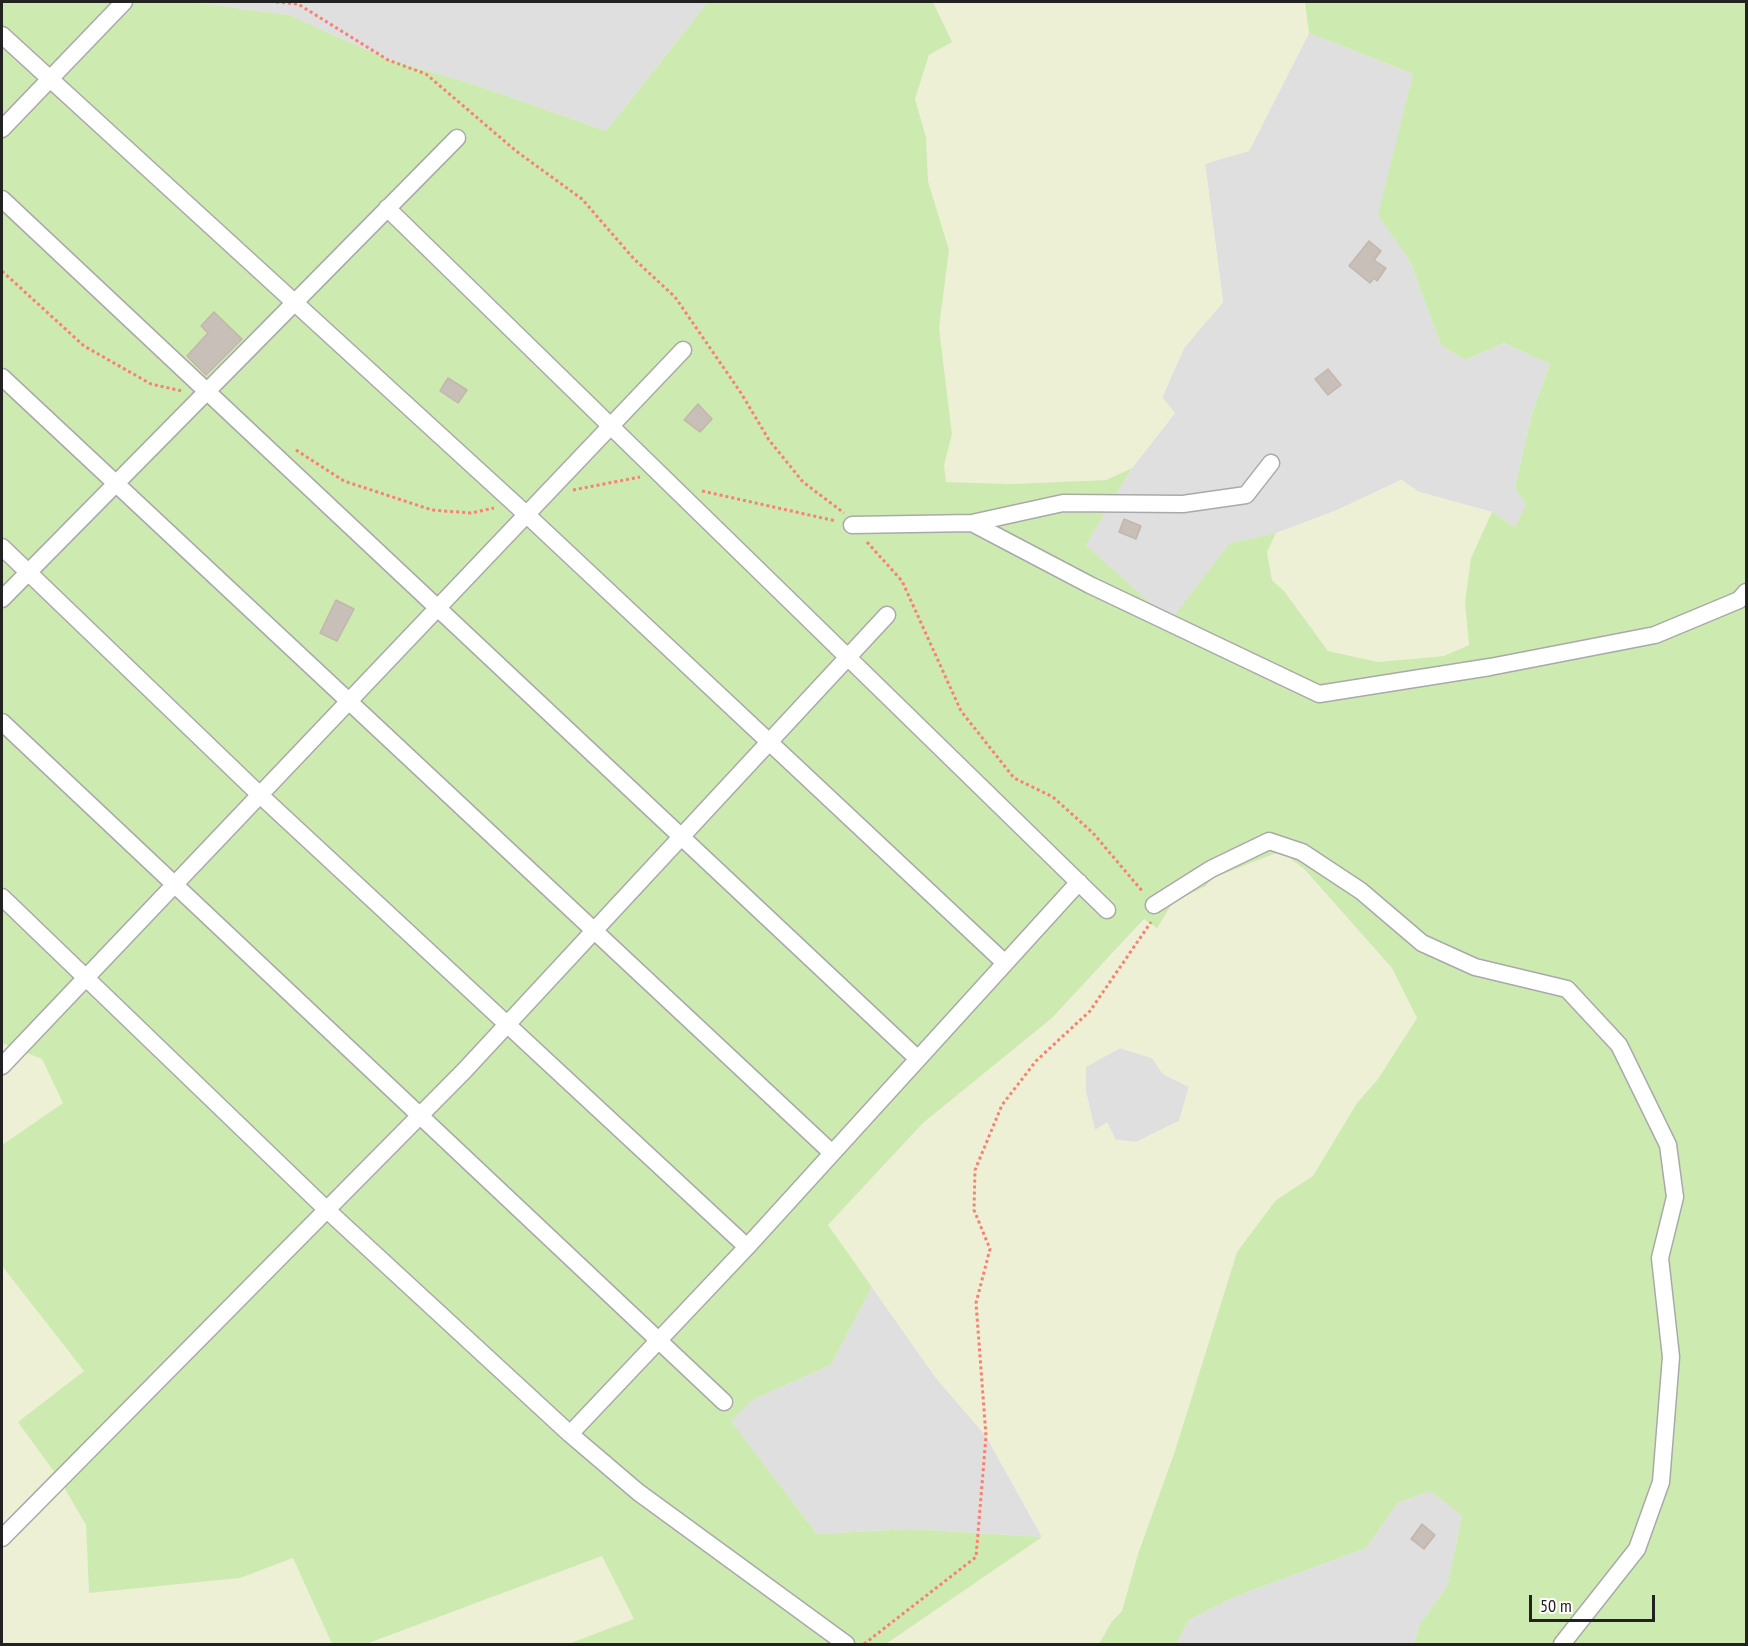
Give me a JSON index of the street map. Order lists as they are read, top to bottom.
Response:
{
  "scale_bar": "50 m"
}
